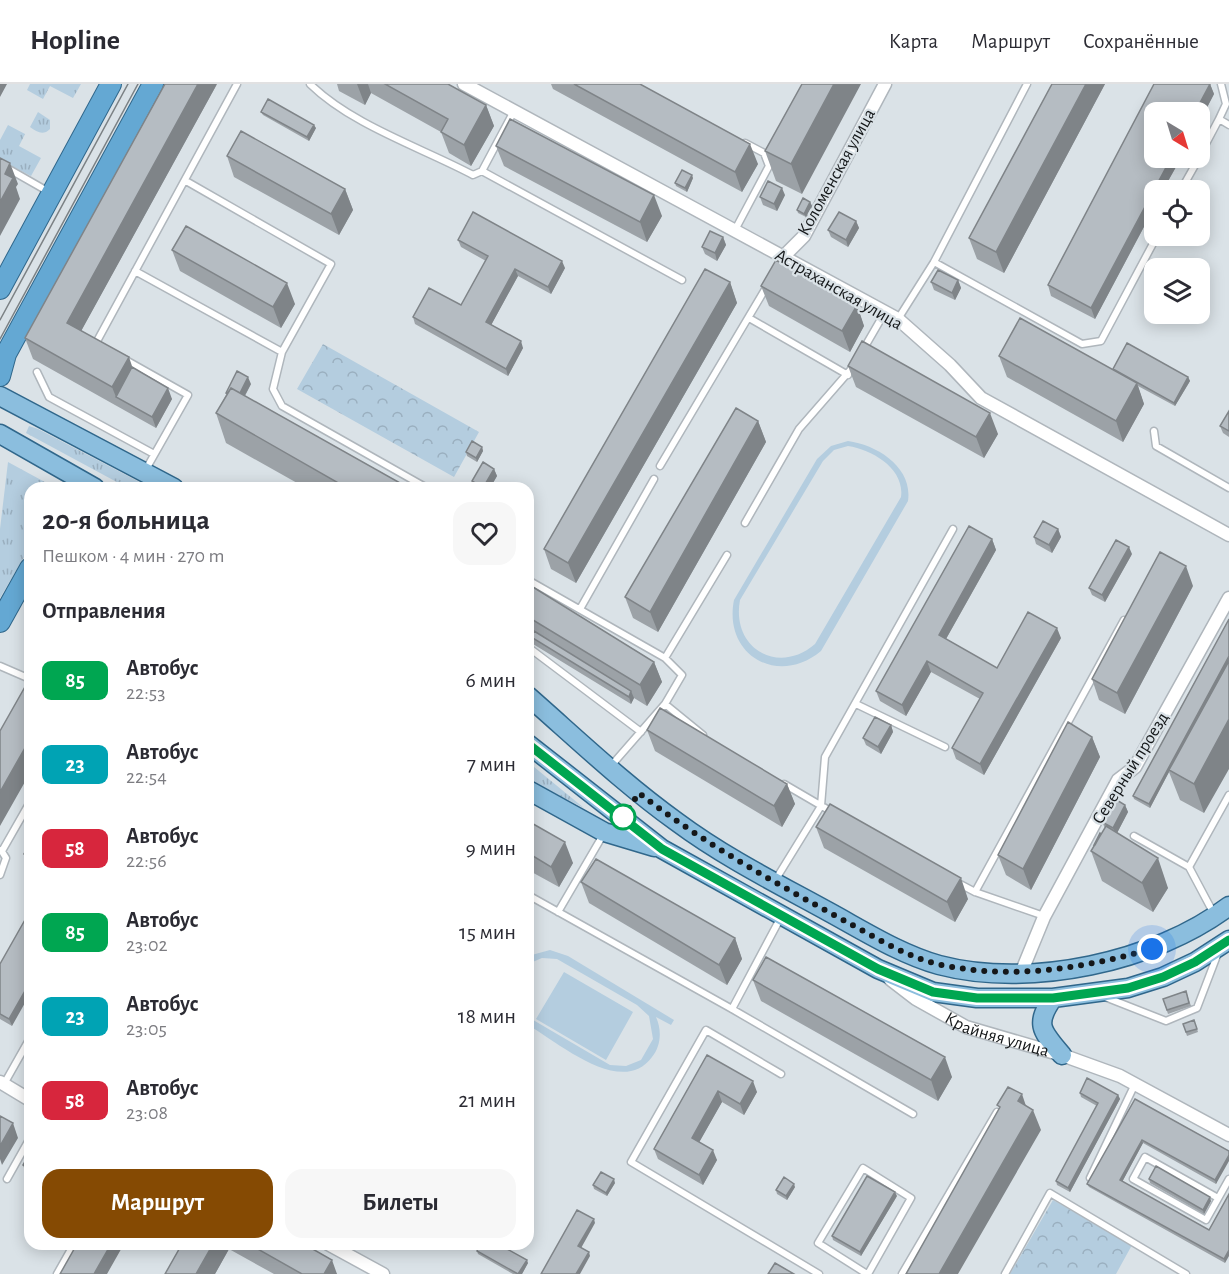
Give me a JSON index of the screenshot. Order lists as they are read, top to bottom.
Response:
{
  "streets": {
    "main road": ["Крайняя улица"],
    "street": ["Коломенская улица", "Астраханская улица", "Северный проезд"]
  },
  "crossings": [
    ["Коломенская улица", "Астраханская улица"]
  ],
  "lines": ["bus line 85"],
  "north": "bottom right",
  "page": {
    "header": "Hopline",
    "nav": ["Карта", "Маршрут", "Сохранённые"],
    "heading": [
      ["20-я больница", "Пешком · 4 мин · 270 m"],
      "Отправления"
    ],
    "list": [
      {
        "mark": "85",
        "name": "Автобус",
        "note": "22:53",
        "value": "6 мин"
      },
      {
        "mark": "23",
        "name": "Автобус",
        "note": "22:54",
        "value": "7 мин"
      },
      {
        "mark": "58",
        "name": "Автобус",
        "note": "22:56",
        "value": "9 мин"
      },
      {
        "mark": "85",
        "name": "Автобус",
        "note": "23:02",
        "value": "15 мин"
      },
      {
        "mark": "23",
        "name": "Автобус",
        "note": "23:05",
        "value": "18 мин"
      },
      {
        "mark": "58",
        "name": "Автобус",
        "note": "23:08",
        "value": "21 мин"
      }
    ],
    "buttons": ["Маршрут", "Билеты"]
  }
}
